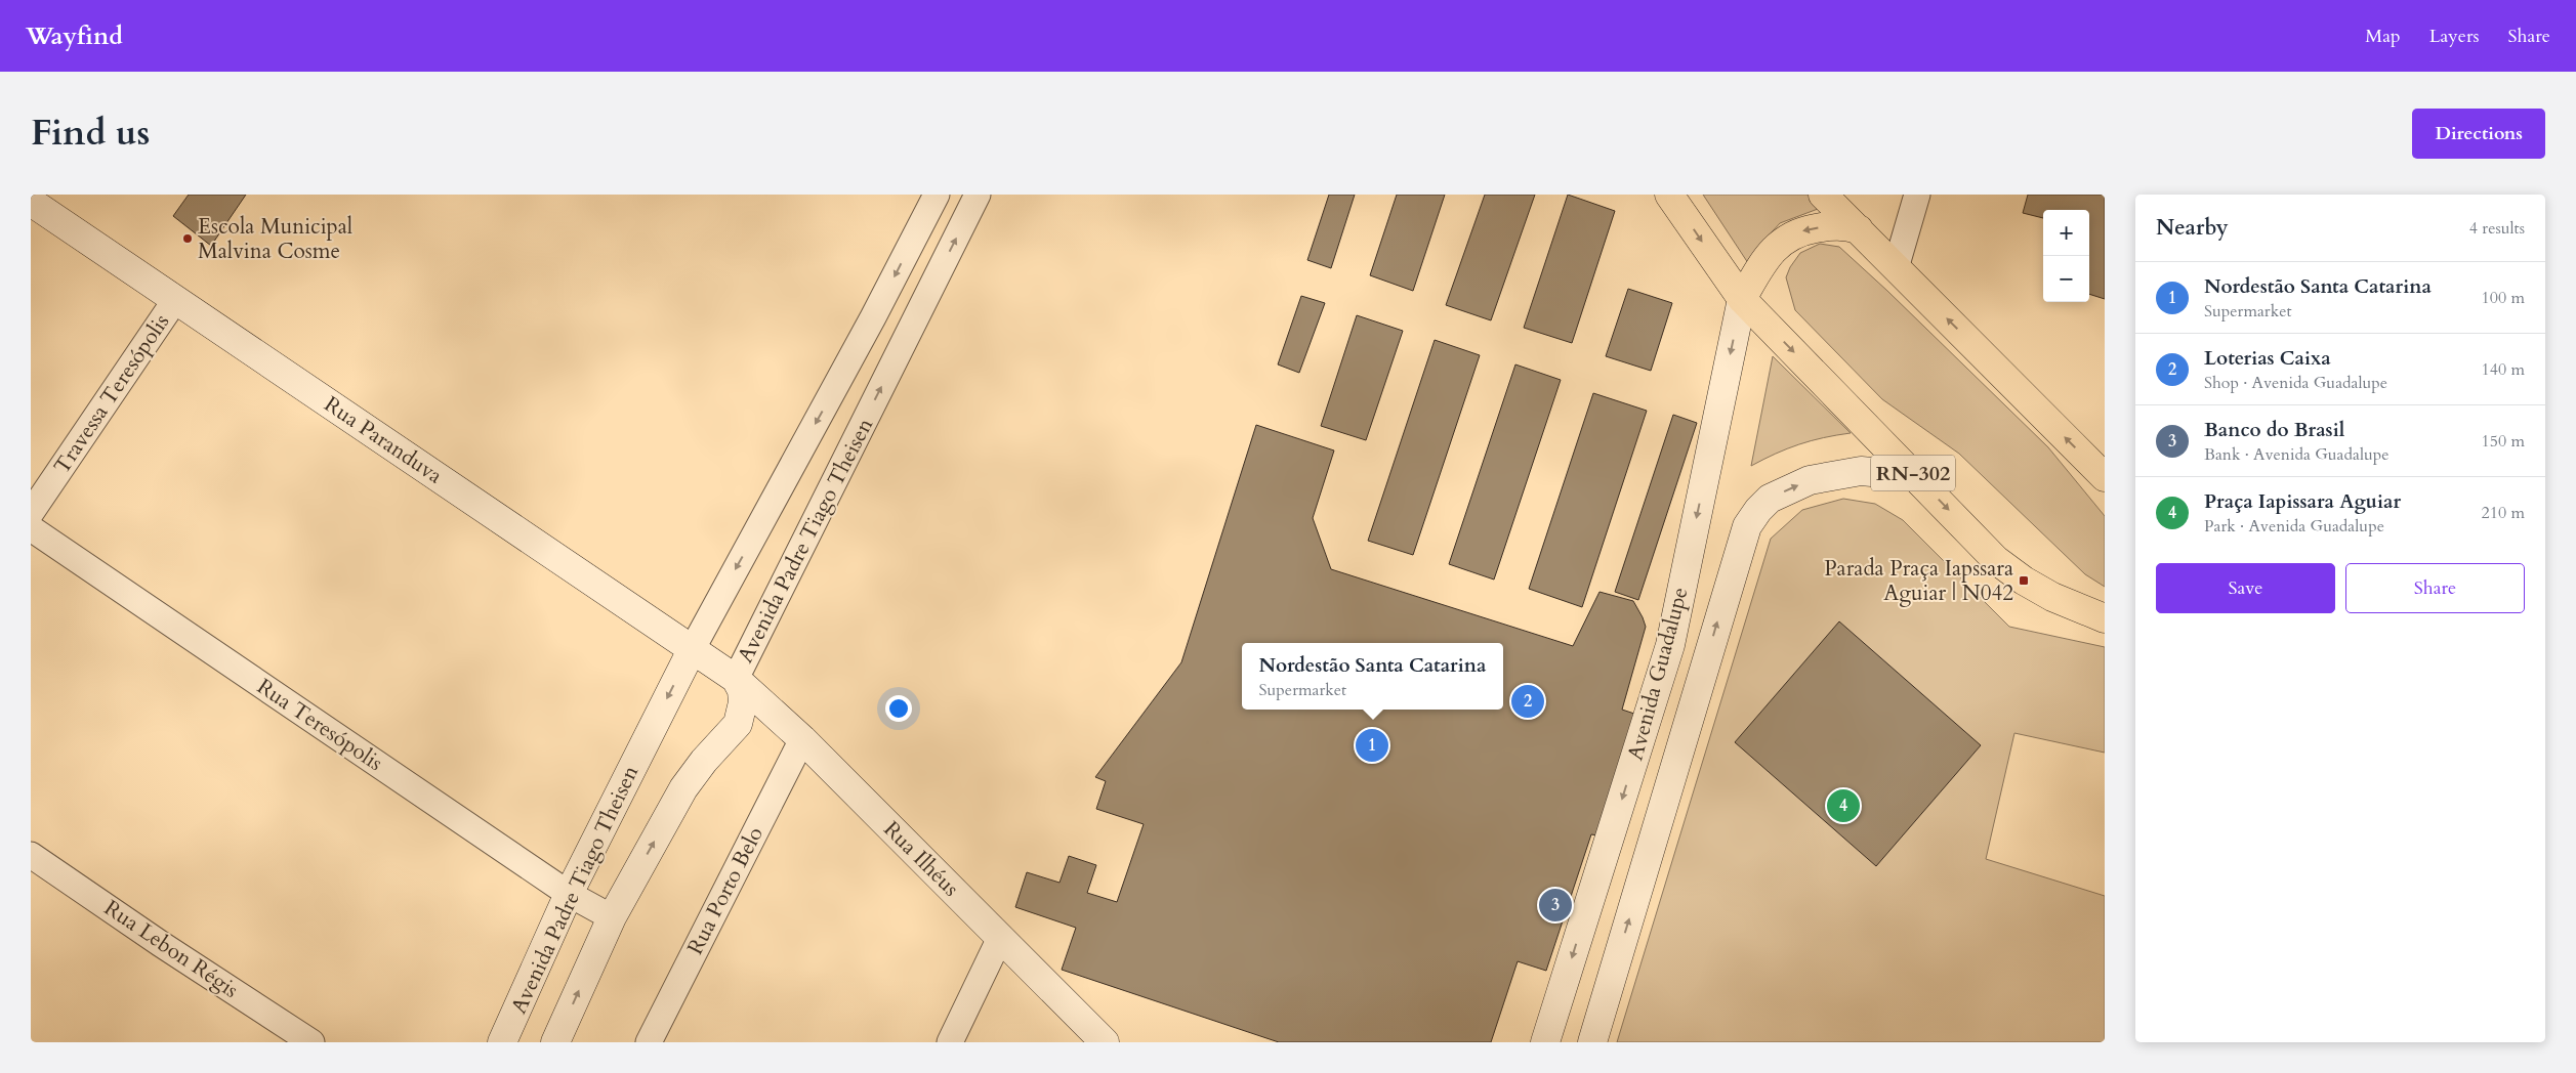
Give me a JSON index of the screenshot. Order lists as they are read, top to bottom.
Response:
{
  "streets": {
    "main road": [
      "Rua Paranduva",
      "RN-302",
      "Avenida Padre Tiago Theisen",
      "Avenida Guadalupe",
      "Rua Ilhéus"
    ],
    "street": [
      "Travessa Teresópolis",
      "Rua Teresópolis",
      "Rua Porto Belo",
      "Rua Lebon Régis"
    ]
  },
  "crossings": [
    ["Travessa Teresópolis", "Rua Paranduva"],
    ["Rua Paranduva", "Avenida Padre Tiago Theisen"],
    ["Rua Paranduva", "Rua Ilhéus"],
    ["RN-302", "Avenida Guadalupe"],
    ["Avenida Padre Tiago Theisen", "Rua Teresópolis"],
    ["Avenida Padre Tiago Theisen", "Rua Ilhéus"],
    ["Rua Ilhéus", "Rua Porto Belo"]
  ],
  "places": {
    "other": ["Escola Municipal Malvina Cosme"],
    "transit": ["Parada Praça Iapssara Aguiar | N042"]
  },
  "page": {
    "header": "Wayfind",
    "nav": ["Map", "Layers", "Share"],
    "title": "Find us",
    "buttons": [
      "Directions",
      ["Save", "Share"]
    ],
    "heading": ["Nearby", "4 results"],
    "map_buttons": ["+", "−"],
    "list": [
      {
        "mark": "1",
        "name": "Nordestão Santa Catarina",
        "note": "Supermarket",
        "value": "100 m"
      },
      {
        "mark": "2",
        "name": "Loterias Caixa",
        "note": "Shop · Avenida Guadalupe",
        "value": "140 m"
      },
      {
        "mark": "3",
        "name": "Banco do Brasil",
        "note": "Bank · Avenida Guadalupe",
        "value": "150 m"
      },
      {
        "mark": "4",
        "name": "Praça Iapissara Aguiar",
        "note": "Park · Avenida Guadalupe",
        "value": "210 m"
      }
    ],
    "popup": ["Nordestão Santa Catarina", "Supermarket"],
    "pins": [
      "2",
      "1",
      "4",
      "3"
    ]
  }
}
